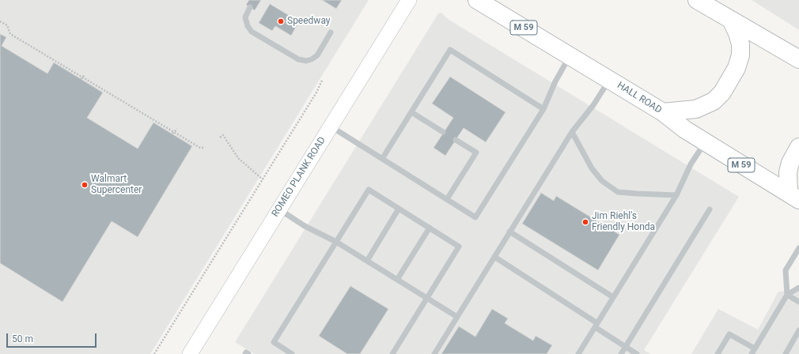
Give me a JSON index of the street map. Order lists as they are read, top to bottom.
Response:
{
  "streets": {
    "highway": ["M 59", "HALL ROAD"],
    "main road": ["ROMEO PLANK ROAD"]
  },
  "places": ["Speedway", "Walmart Supercenter", "Jim Riehl's Friendly Honda"],
  "scale_bar": "50 m"
}
